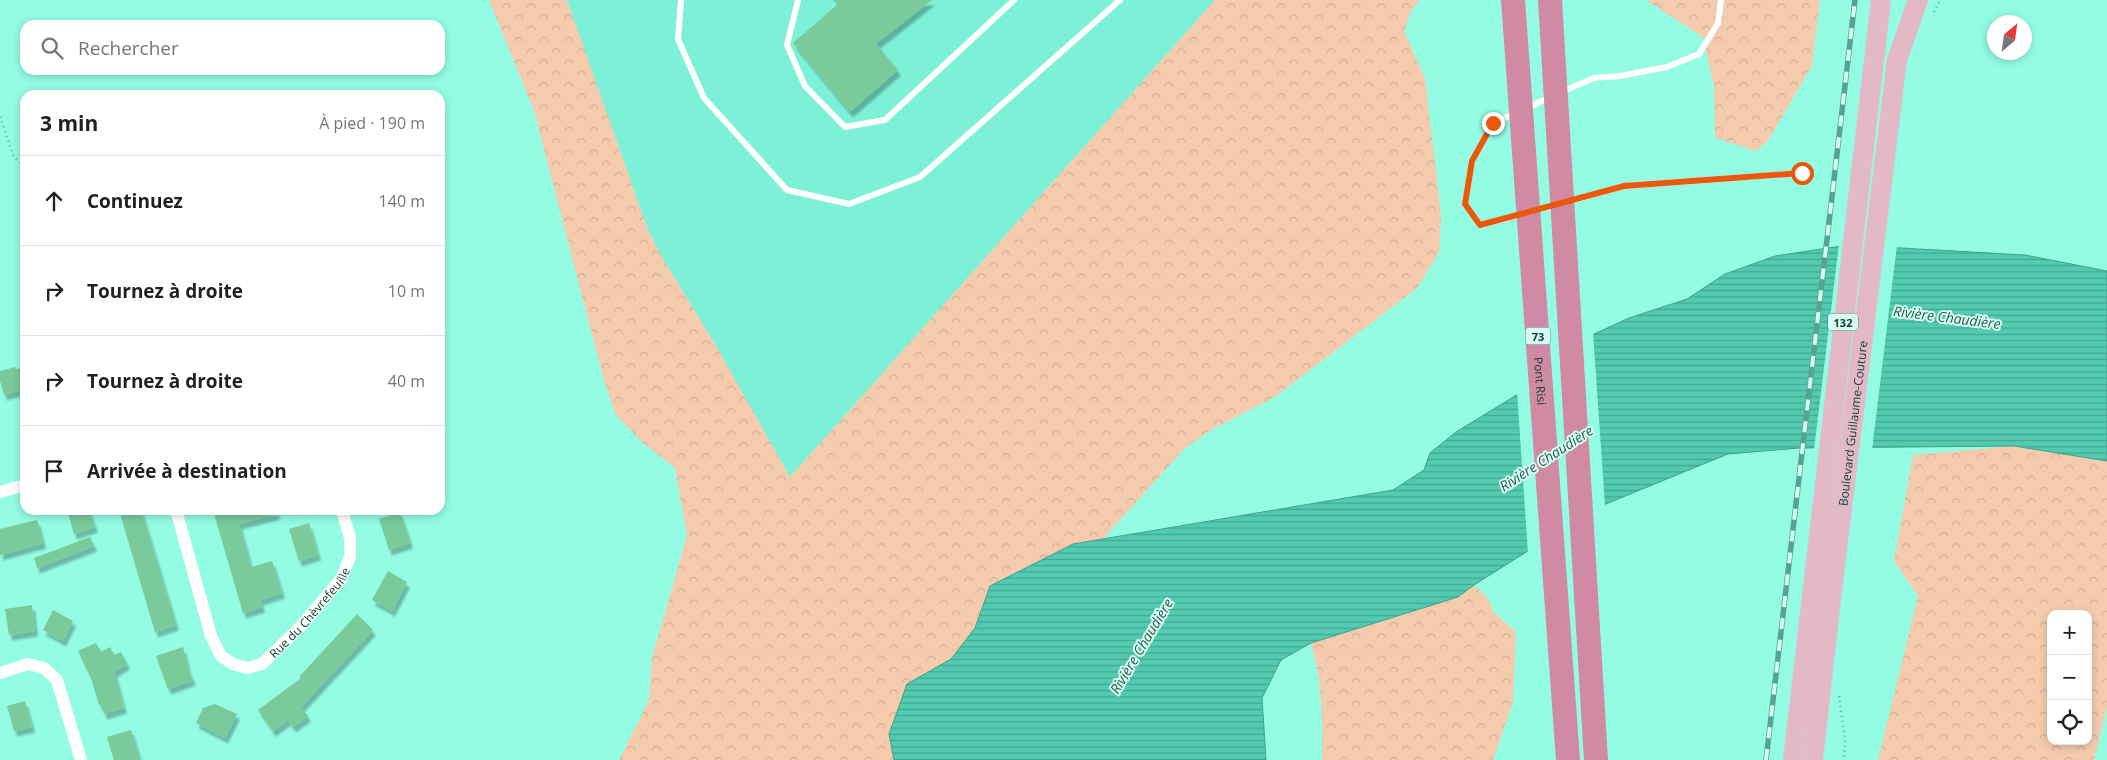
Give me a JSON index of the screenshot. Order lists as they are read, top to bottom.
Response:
{
  "streets": {
    "highway": ["73", "Pont Risi"],
    "main road": ["132", "Boulevard Guillaume-Couture"],
    "street": ["Rue du Chèvrefeuille"]
  },
  "water": ["Rivière Chaudière"],
  "north": "top right",
  "page": {
    "search": "Rechercher",
    "heading": ["3 min", "À pied · 190 m"],
    "list": [
      ["Continuez", "140 m"],
      ["Tournez à droite", "10 m"],
      ["Tournez à droite", "40 m"],
      "Arrivée à destination"
    ],
    "map_buttons": ["+", "−"]
  }
}
